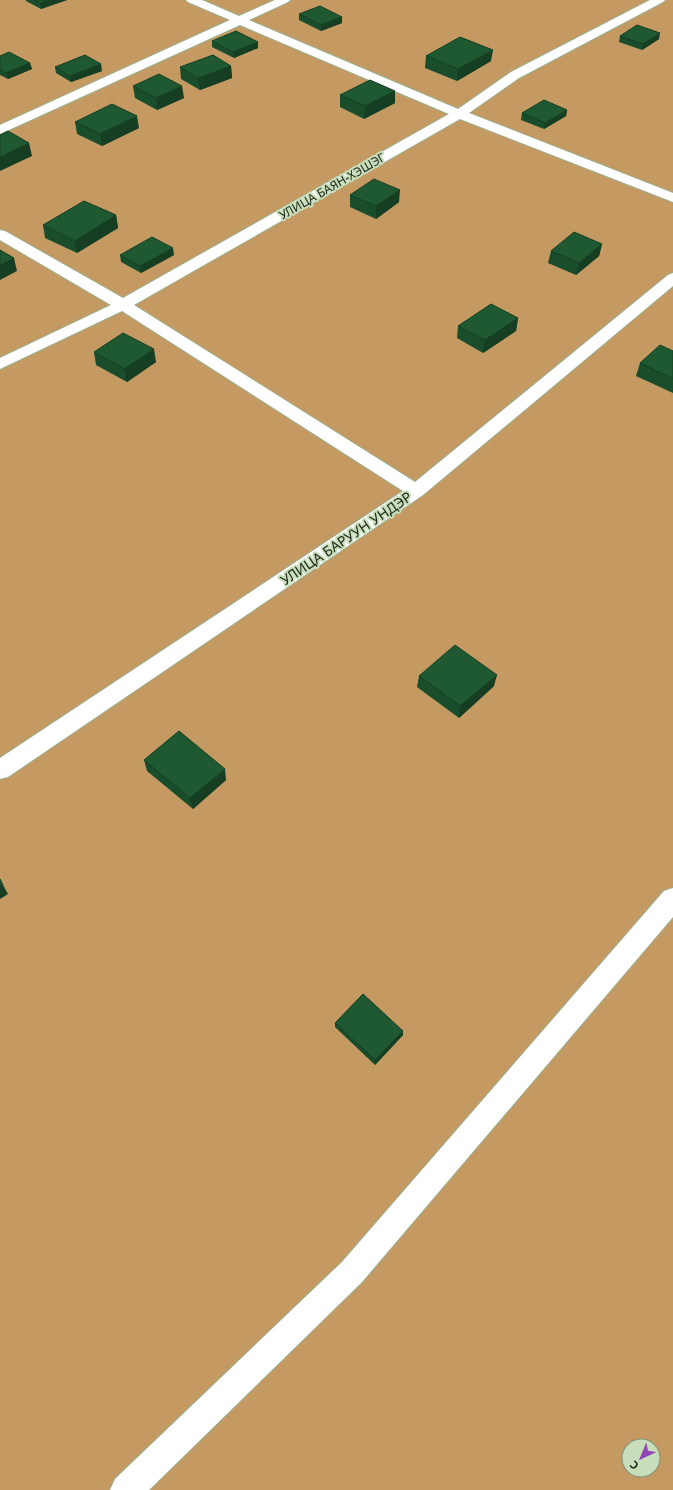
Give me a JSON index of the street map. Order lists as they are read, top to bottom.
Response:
{
  "streets": {
    "street": ["УЛИЦА БАЯН-ХЭШЭГ", "УЛИЦА БАРУУН УНДЭР"]
  },
  "north": "bottom left"
}
